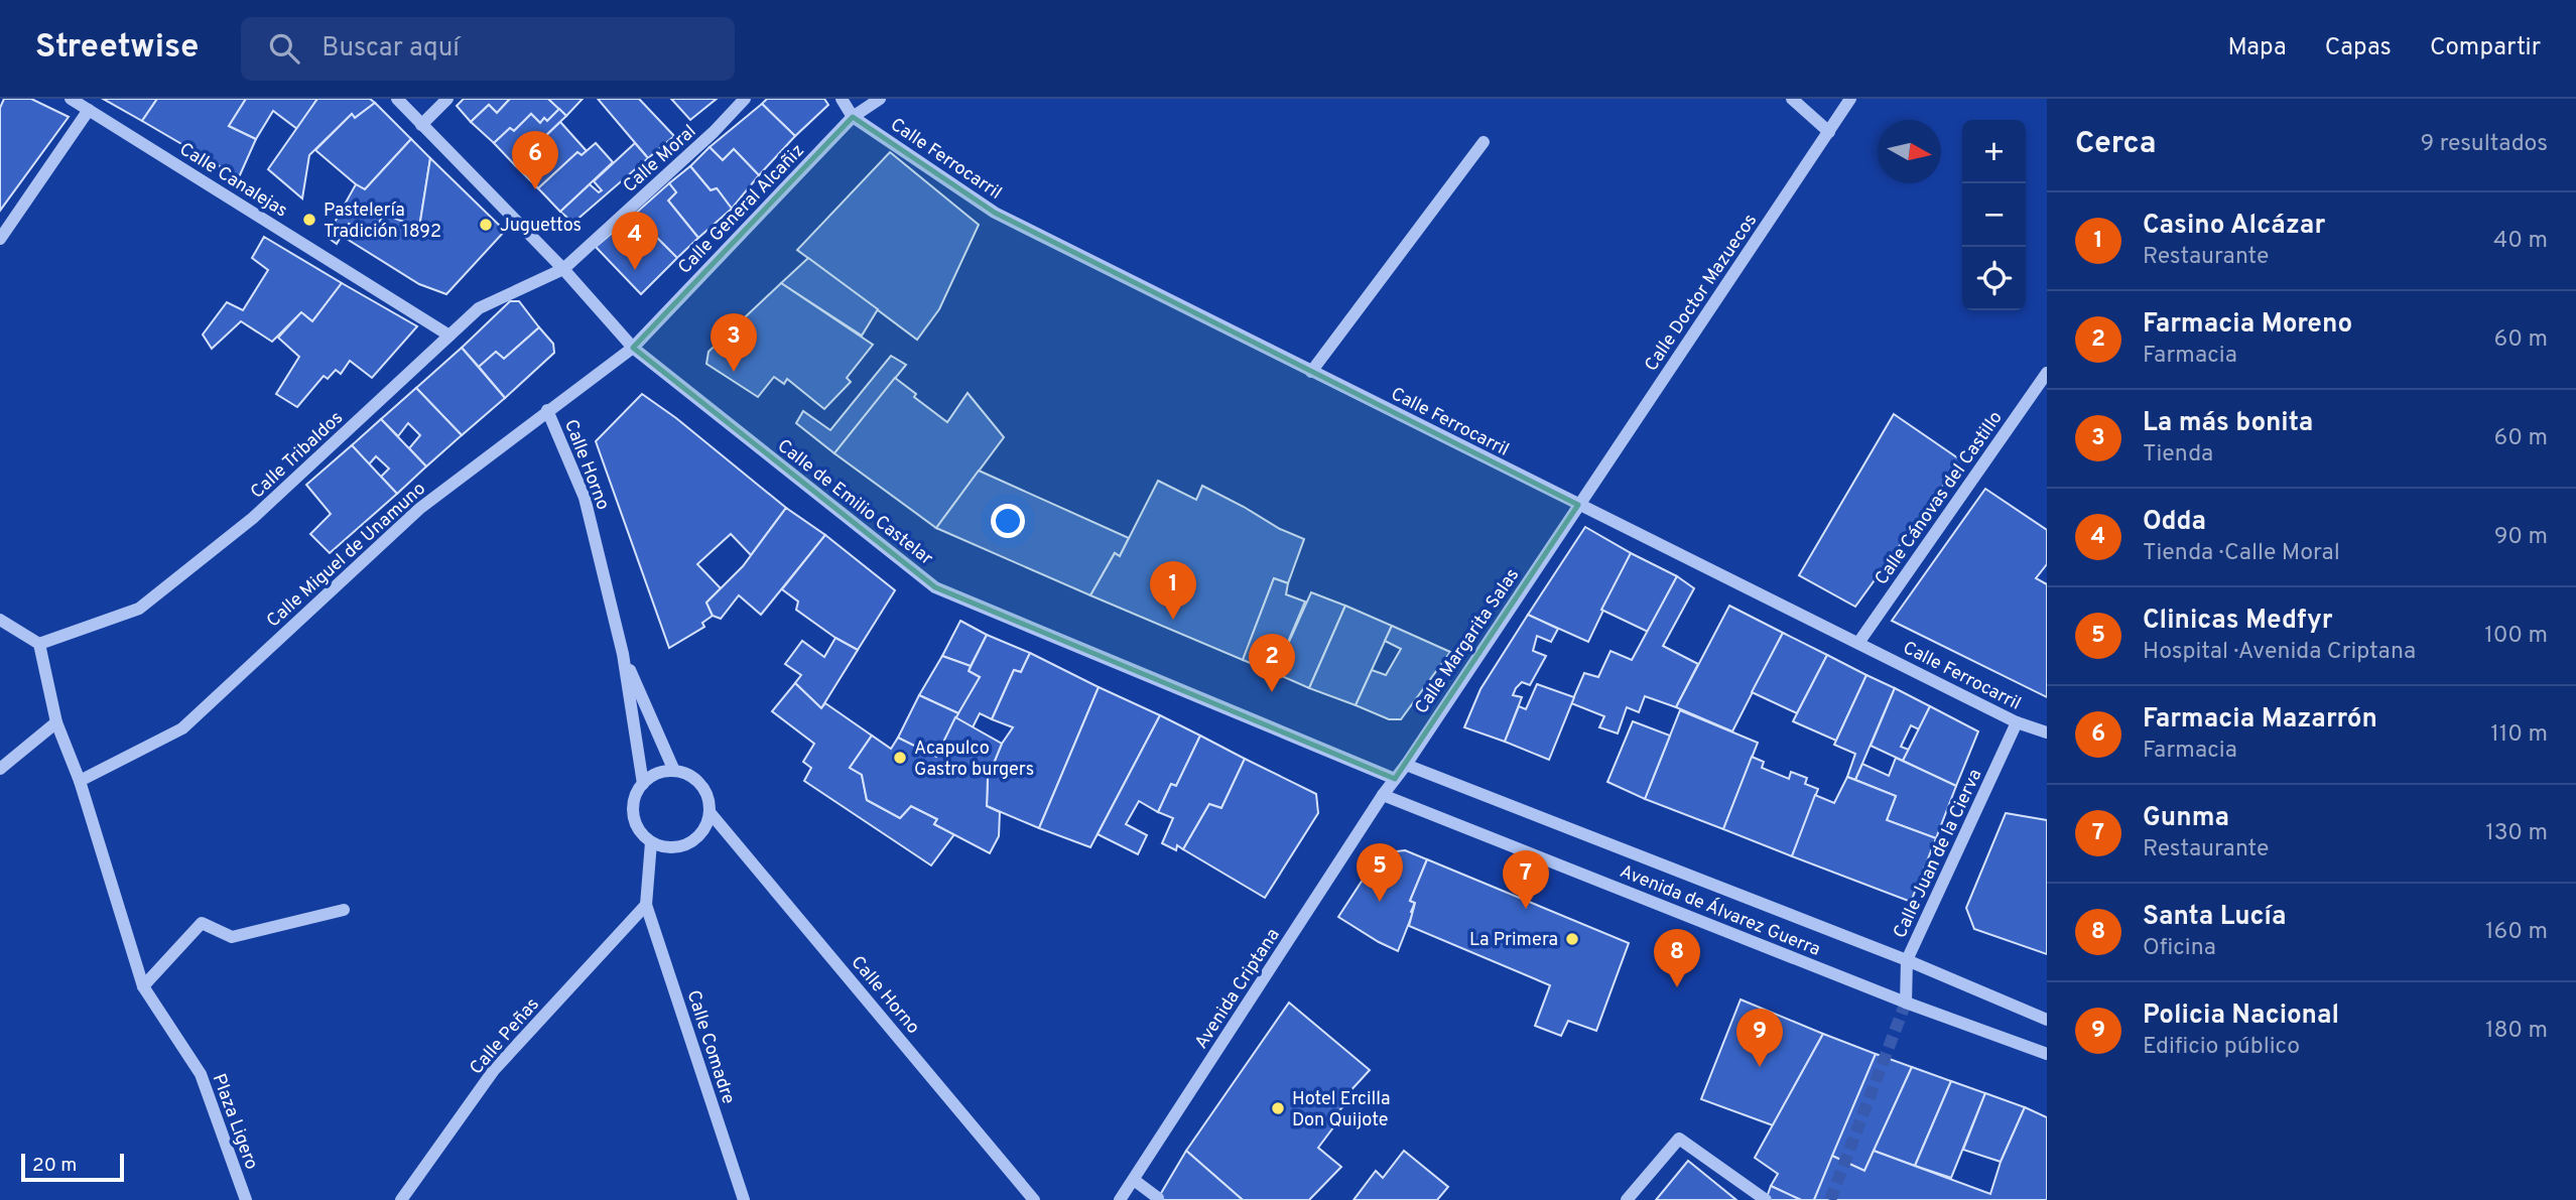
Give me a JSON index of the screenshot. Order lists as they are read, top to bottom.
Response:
{
  "streets": {
    "street": [
      "Calle Moral",
      "Calle Ferrocarril",
      "Calle Canalejas",
      "Calle General Alcañiz",
      "Calle Doctor Mazuecos",
      "Calle Tribaldos",
      "Calle Horno",
      "Calle Cánovas del Castillo",
      "Calle de Emilio Castelar",
      "Calle Miguel de Unamuno",
      "Calle Margarita Salas",
      "Calle Juan de la Cierva",
      "Avenida de Álvarez Guerra",
      "Avenida Criptana",
      "Calle Peñas",
      "Calle Comadre",
      "Plaza Ligero"
    ]
  },
  "crossings": [
    ["Calle Moral", "Calle Tribaldos"],
    ["Calle Moral", "Calle de Emilio Castelar"],
    ["Calle Ferrocarril", "Calle General Alcañiz"],
    ["Calle Ferrocarril", "Calle Doctor Mazuecos"],
    ["Calle Ferrocarril", "Calle Cánovas del Castillo"],
    ["Calle Ferrocarril", "Calle Margarita Salas"],
    ["Calle Ferrocarril", "Calle Juan de la Cierva"],
    ["Calle Canalejas", "Calle Tribaldos"],
    ["Calle General Alcañiz", "Calle de Emilio Castelar"],
    ["Calle General Alcañiz", "Calle Miguel de Unamuno"],
    ["Calle Doctor Mazuecos", "Calle Margarita Salas"],
    ["Calle Tribaldos", "Calle de Emilio Castelar"],
    ["Calle Tribaldos", "Plaza Ligero"],
    ["Calle Horno", "Calle Miguel de Unamuno"],
    ["Calle de Emilio Castelar", "Calle Miguel de Unamuno"],
    ["Calle de Emilio Castelar", "Calle Margarita Salas"],
    ["Calle Miguel de Unamuno", "Plaza Ligero"],
    ["Calle Margarita Salas", "Avenida de Álvarez Guerra"],
    ["Calle Margarita Salas", "Avenida Criptana"],
    ["Calle Juan de la Cierva", "Avenida de Álvarez Guerra"],
    ["Avenida de Álvarez Guerra", "Avenida Criptana"],
    ["Calle Peñas", "Calle Comadre"]
  ],
  "places": [
    "Pastelería Tradición 1892",
    "Juguettos",
    "Acapulco Gastro burgers",
    "La Primera",
    "Hotel Ercilla Don Quijote"
  ],
  "scale_bar": "20 m",
  "north": "right",
  "page": {
    "header": "Streetwise",
    "search": "Buscar aquí",
    "nav": ["Mapa", "Capas", "Compartir"],
    "heading": ["Cerca", "9 resultados"],
    "map_buttons": ["+", "−"],
    "pins": [
      "6",
      "4",
      "3",
      "1",
      "2",
      "5",
      "7",
      "8",
      "9"
    ],
    "list": [
      {
        "mark": "1",
        "name": "Casino Alcázar",
        "note": "Restaurante",
        "value": "40 m"
      },
      {
        "mark": "2",
        "name": "Farmacia Moreno",
        "note": "Farmacia",
        "value": "60 m"
      },
      {
        "mark": "3",
        "name": "La más bonita",
        "note": "Tienda",
        "value": "60 m"
      },
      {
        "mark": "4",
        "name": "Odda",
        "note": "Tienda · Calle Moral",
        "value": "90 m"
      },
      {
        "mark": "5",
        "name": "Clinicas Medfyr",
        "note": "Hospital · Avenida Criptana",
        "value": "100 m"
      },
      {
        "mark": "6",
        "name": "Farmacia Mazarrón",
        "note": "Farmacia",
        "value": "110 m"
      },
      {
        "mark": "7",
        "name": "Gunma",
        "note": "Restaurante",
        "value": "130 m"
      },
      {
        "mark": "8",
        "name": "Santa Lucía",
        "note": "Oficina",
        "value": "160 m"
      },
      {
        "mark": "9",
        "name": "Policia Nacional",
        "note": "Edificio público",
        "value": "180 m"
      }
    ],
    "scale": "20 m"
  }
}
